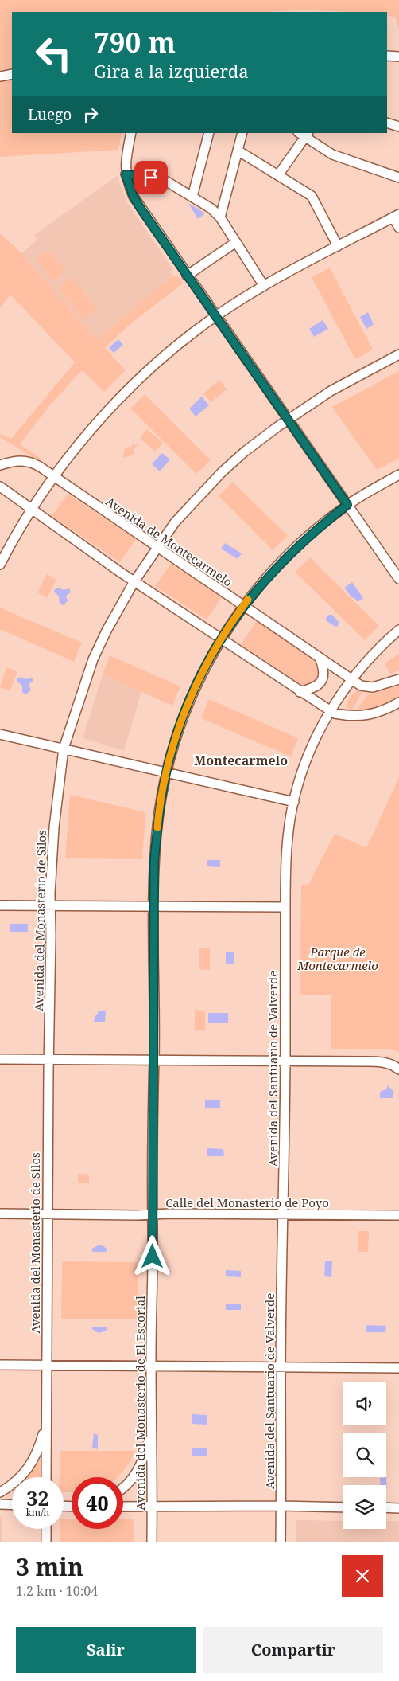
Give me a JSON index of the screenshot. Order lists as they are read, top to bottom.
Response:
{
  "streets": {
    "street": [
      "Avenida de Montecarmelo",
      "Avenida del Monasterio de Silos",
      "Avenida del Santuario de Valverde",
      "Calle del Monasterio de Poyo",
      "Avenida del Monasterio de El Escorial"
    ]
  },
  "crossings": [
    ["Avenida de Montecarmelo", "Avenida del Monasterio de Silos"],
    ["Avenida de Montecarmelo", "Avenida del Santuario de Valverde"],
    ["Avenida de Montecarmelo", "Avenida del Monasterio de El Escorial"],
    ["Avenida del Monasterio de Silos", "Calle del Monasterio de Poyo"],
    ["Avenida del Santuario de Valverde", "Calle del Monasterio de Poyo"],
    ["Calle del Monasterio de Poyo", "Avenida del Monasterio de El Escorial"]
  ],
  "districts": ["Montecarmelo"],
  "parks": ["Parque de Montecarmelo"],
  "page": {
    "turn": ["790 m", "Gira a la izquierda"],
    "then": "Luego",
    "speed": "32 km/h",
    "limit": "40",
    "heading": ["3 min", "1.2 km · 10:04"],
    "buttons": ["Salir", "Compartir"]
  }
}
